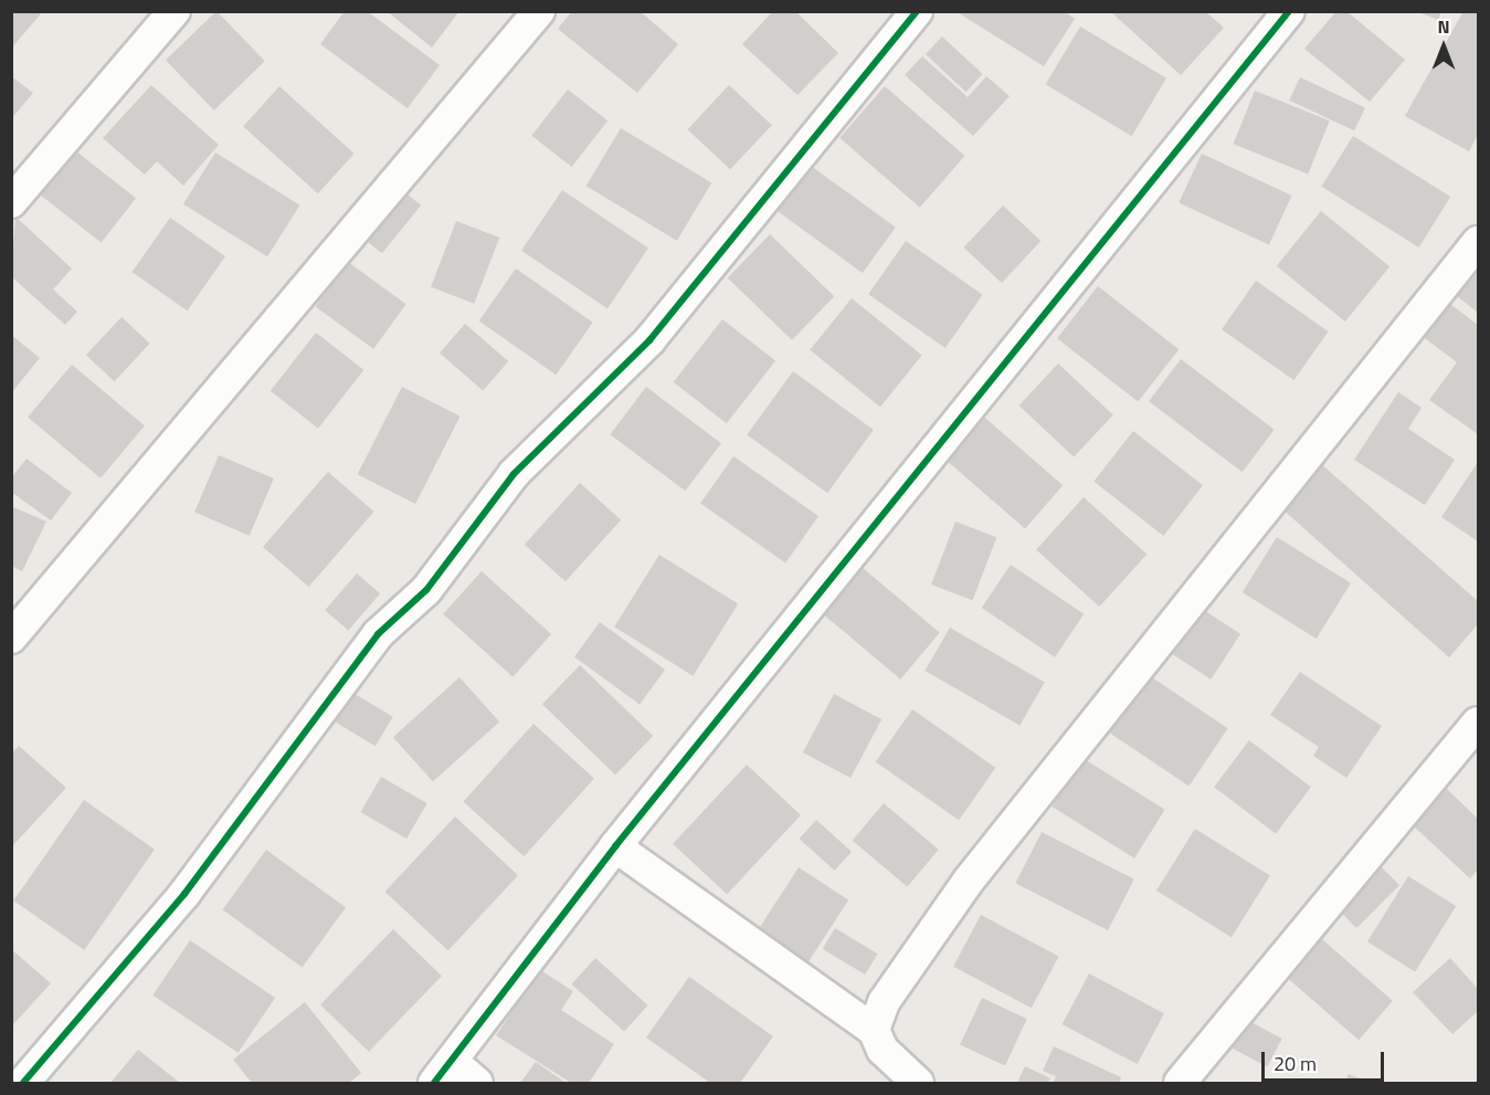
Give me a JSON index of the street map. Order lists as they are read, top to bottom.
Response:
{
  "scale_bar": "20 m",
  "north": "top"
}
